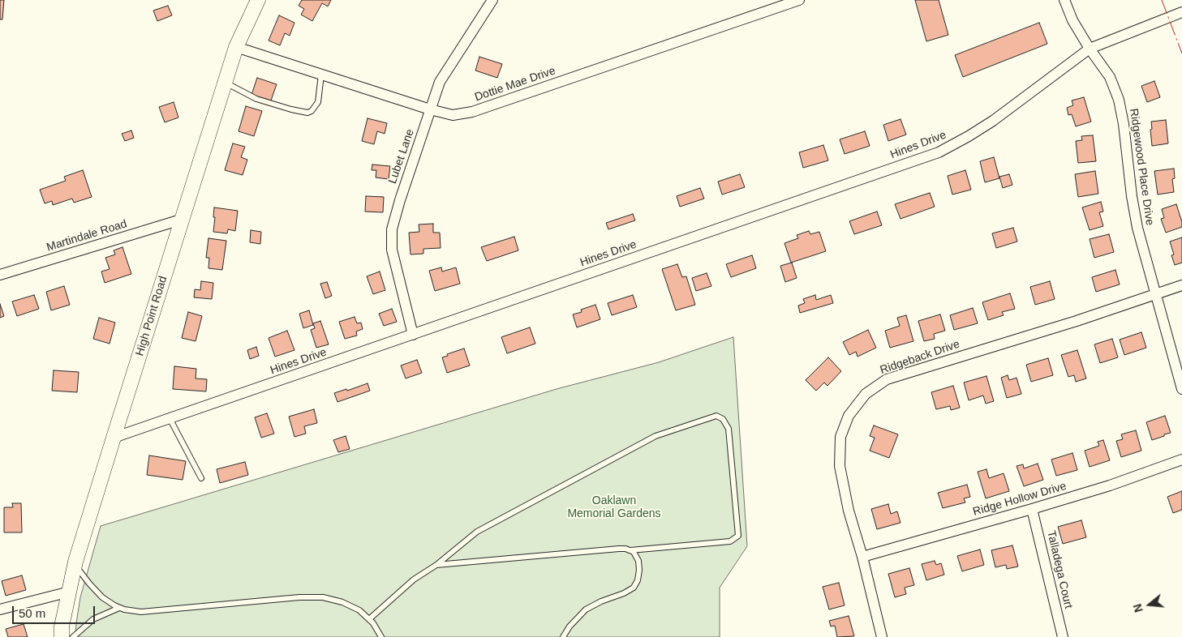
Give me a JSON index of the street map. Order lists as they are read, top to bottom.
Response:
{
  "streets": {
    "main road": ["High Point Road"],
    "street": [
      "Dottie Mae Drive",
      "Hines Drive",
      "Lubet Lane",
      "Ridgewood Place Drive",
      "Martindale Road",
      "Ridgeback Drive",
      "Ridge Hollow Drive",
      "Talladega Court"
    ]
  },
  "crossings": [
    ["Dottie Mae Drive", "Lubet Lane"],
    ["Dottie Mae Drive", "High Point Road"],
    ["Hines Drive", "Lubet Lane"],
    ["Hines Drive", "Ridgewood Place Drive"],
    ["Hines Drive", "High Point Road"],
    ["Ridgewood Place Drive", "Ridgeback Drive"],
    ["Martindale Road", "High Point Road"],
    ["Ridgeback Drive", "Ridge Hollow Drive"],
    ["Ridge Hollow Drive", "Talladega Court"]
  ],
  "parks": ["Oaklawn Memorial Gardens"],
  "scale_bar": "50 m",
  "north": "left"
}
